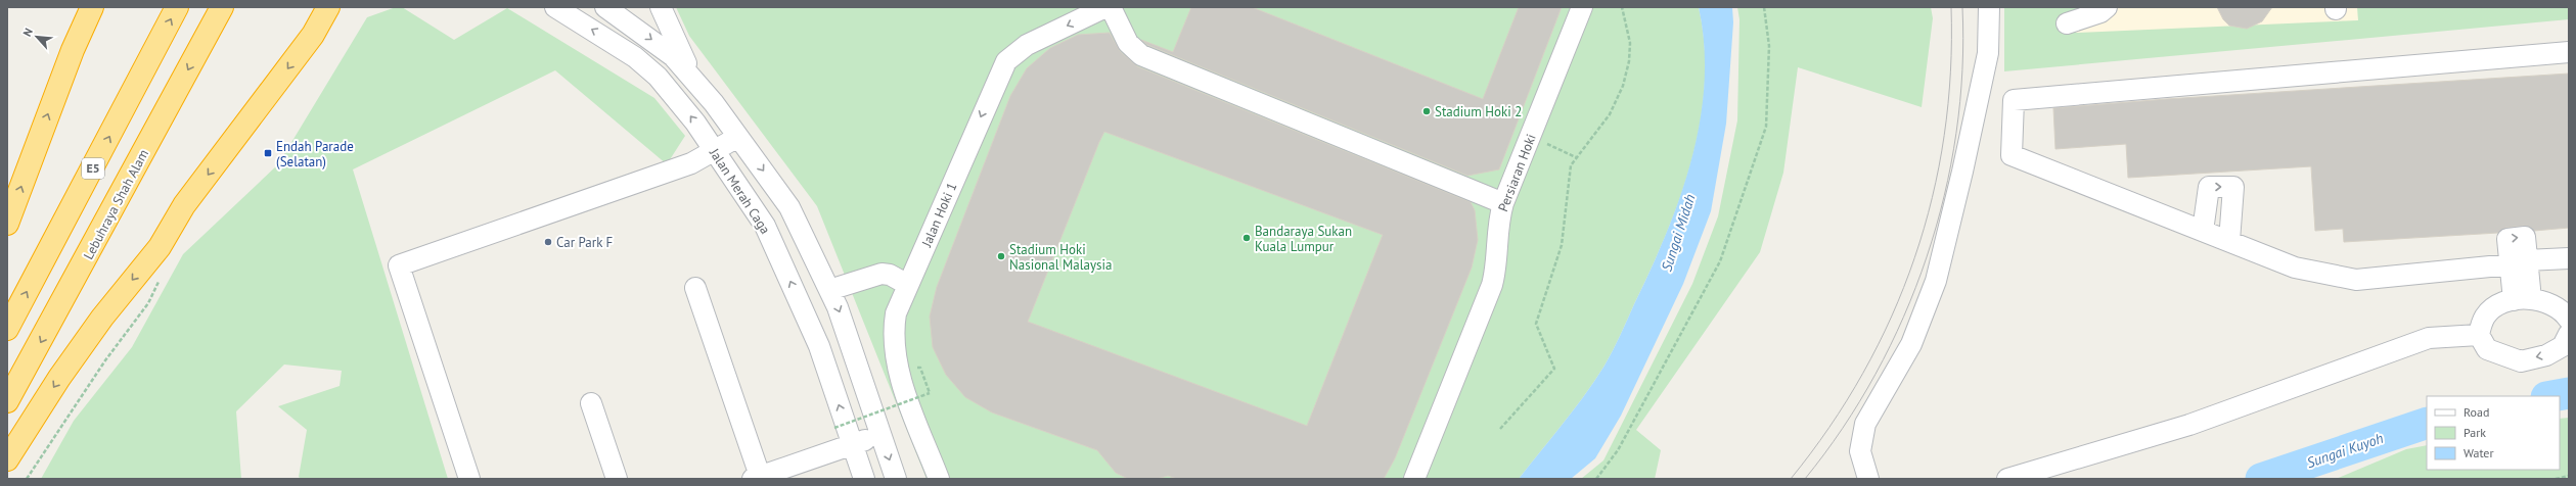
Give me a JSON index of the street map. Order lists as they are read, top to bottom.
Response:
{
  "streets": {
    "highway": ["E5", "Lebuhraya Shah Alam"],
    "street": ["Persiaran Hoki", "Jalan Merah Caga", "Jalan Hoki 1"]
  },
  "one_way": ["Jalan Hoki 1"],
  "water": ["Sungai Midah", "Sungai Kuyoh"],
  "places": {
    "other": [
      "Stadium Hoki 2",
      "Bandaraya Sukan Kuala Lumpur",
      "Car Park F",
      "Stadium Hoki Nasional Malaysia"
    ],
    "transit": ["Endah Parade (Selatan)"]
  },
  "legend": ["Road", "Park", "Water"],
  "north": "top left"
}
